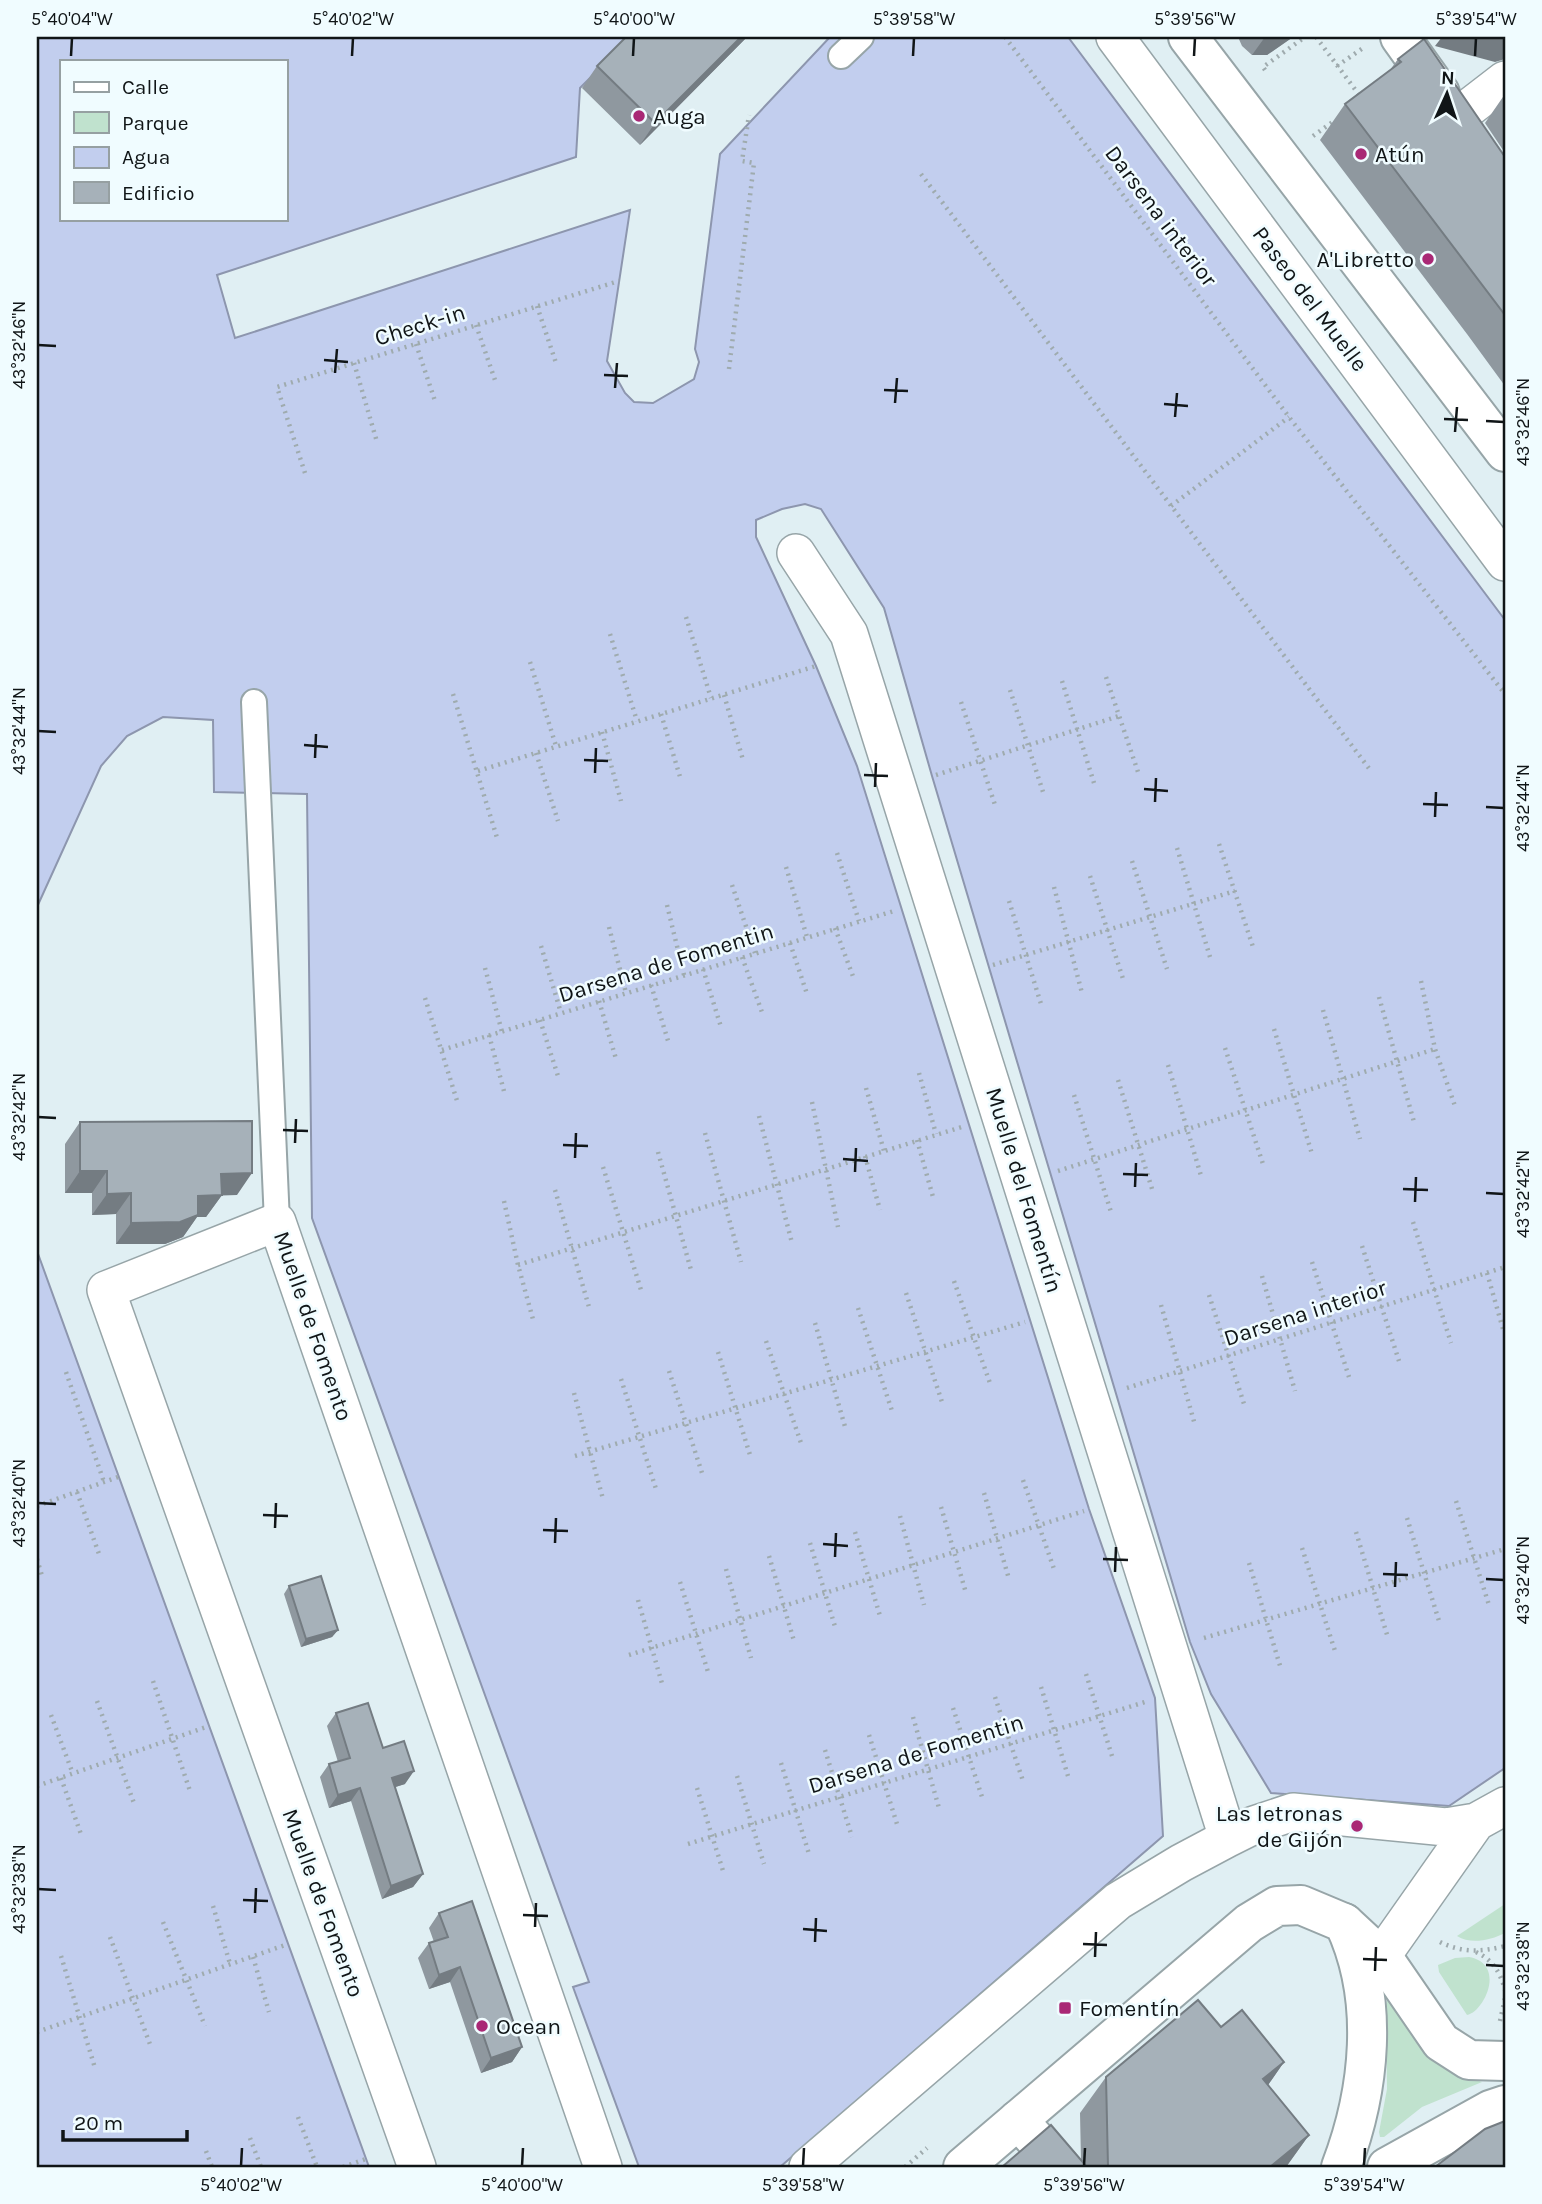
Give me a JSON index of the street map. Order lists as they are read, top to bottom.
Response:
{
  "streets": {
    "street": ["Paseo del Muelle", "Muelle del Fomentín", "Muelle de Fomento"],
    "path": ["Darsena interior", "Check-in", "Darsena de Fomentin"]
  },
  "places": {
    "other": [
      "Auga",
      "Atún",
      "A'Libretto",
      "Las letronas de Gijón",
      "Ocean"
    ],
    "transit": ["Fomentín"]
  },
  "legend": [
    "Calle",
    "Parque",
    "Agua",
    "Edificio"
  ],
  "scale_bar": "20 m",
  "north": "top",
  "coordinates": [
    "5°40'04\"W",
    "5°40'02\"W",
    "5°40'00\"W",
    "5°39'58\"W",
    "5°39'56\"W",
    "5°39'54\"W",
    "43°32'46\"N",
    "43°32'44\"N",
    "43°32'42\"N",
    "43°32'40\"N",
    "43°32'38\"N"
  ]
}
